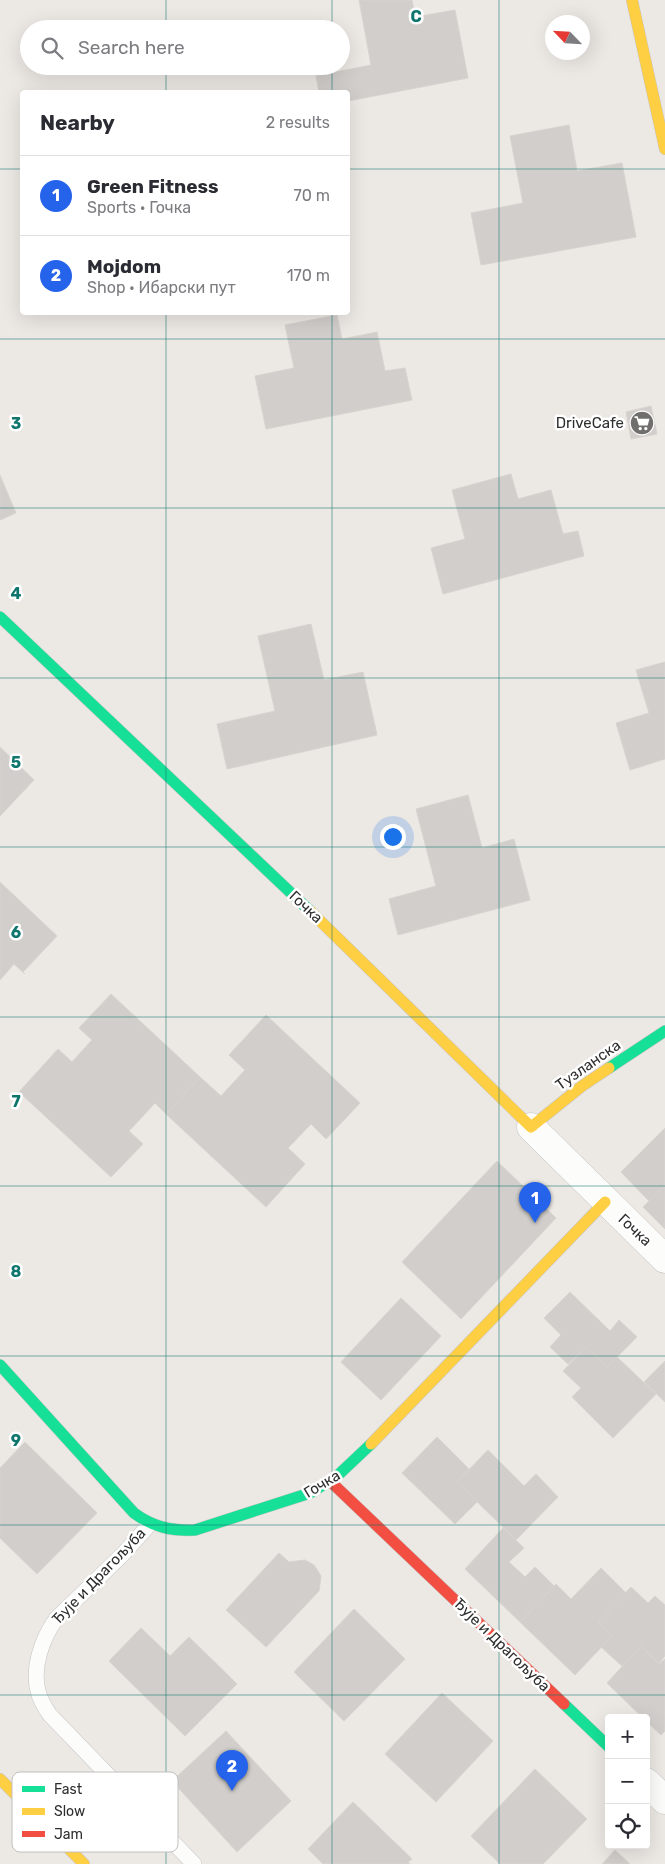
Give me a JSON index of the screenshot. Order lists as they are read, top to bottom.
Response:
{
  "streets": {
    "street": ["Гочка", "Тузланска", "Ђује и Драгољуба"]
  },
  "crossings": [
    ["Гочка", "Тузланска"],
    ["Гочка", "Ђује и Драгољуба"]
  ],
  "places": {
    "supermarket": ["DriveCafe"]
  },
  "legend": ["Fast", "Slow", "Jam"],
  "north": "top left",
  "page": {
    "search": "Search here",
    "heading": ["Nearby", "2 results"],
    "list": [
      {
        "mark": "1",
        "name": "Green Fitness",
        "note": "Sports · Гочка",
        "value": "70 m"
      },
      {
        "mark": "2",
        "name": "Mojdom",
        "note": "Shop · Ибарски пут",
        "value": "170 m"
      }
    ],
    "pins": ["1", "2"],
    "map_buttons": ["+", "−"]
  },
  "grid": {
    "columns": ["C"],
    "rows": [
      "3",
      "4",
      "5",
      "6",
      "7",
      "8",
      "9"
    ]
  }
}
